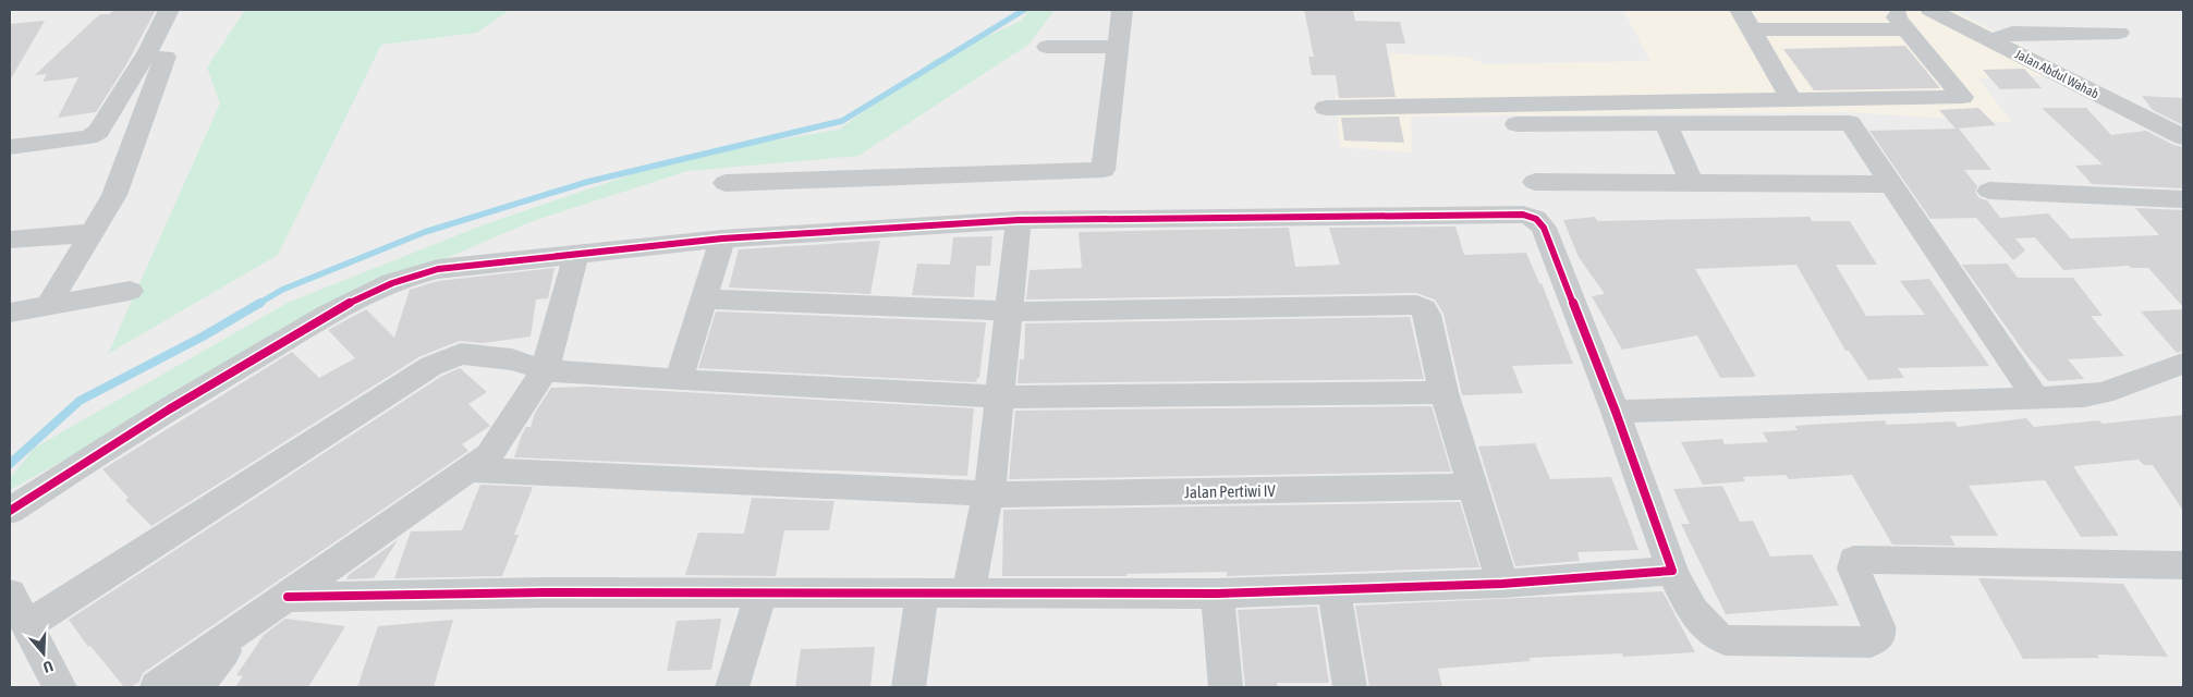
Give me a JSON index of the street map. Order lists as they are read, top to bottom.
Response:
{
  "streets": {
    "street": ["Jalan Abdul Wahab", "Jalan Pertiwi IV"]
  },
  "north": "bottom"
}
